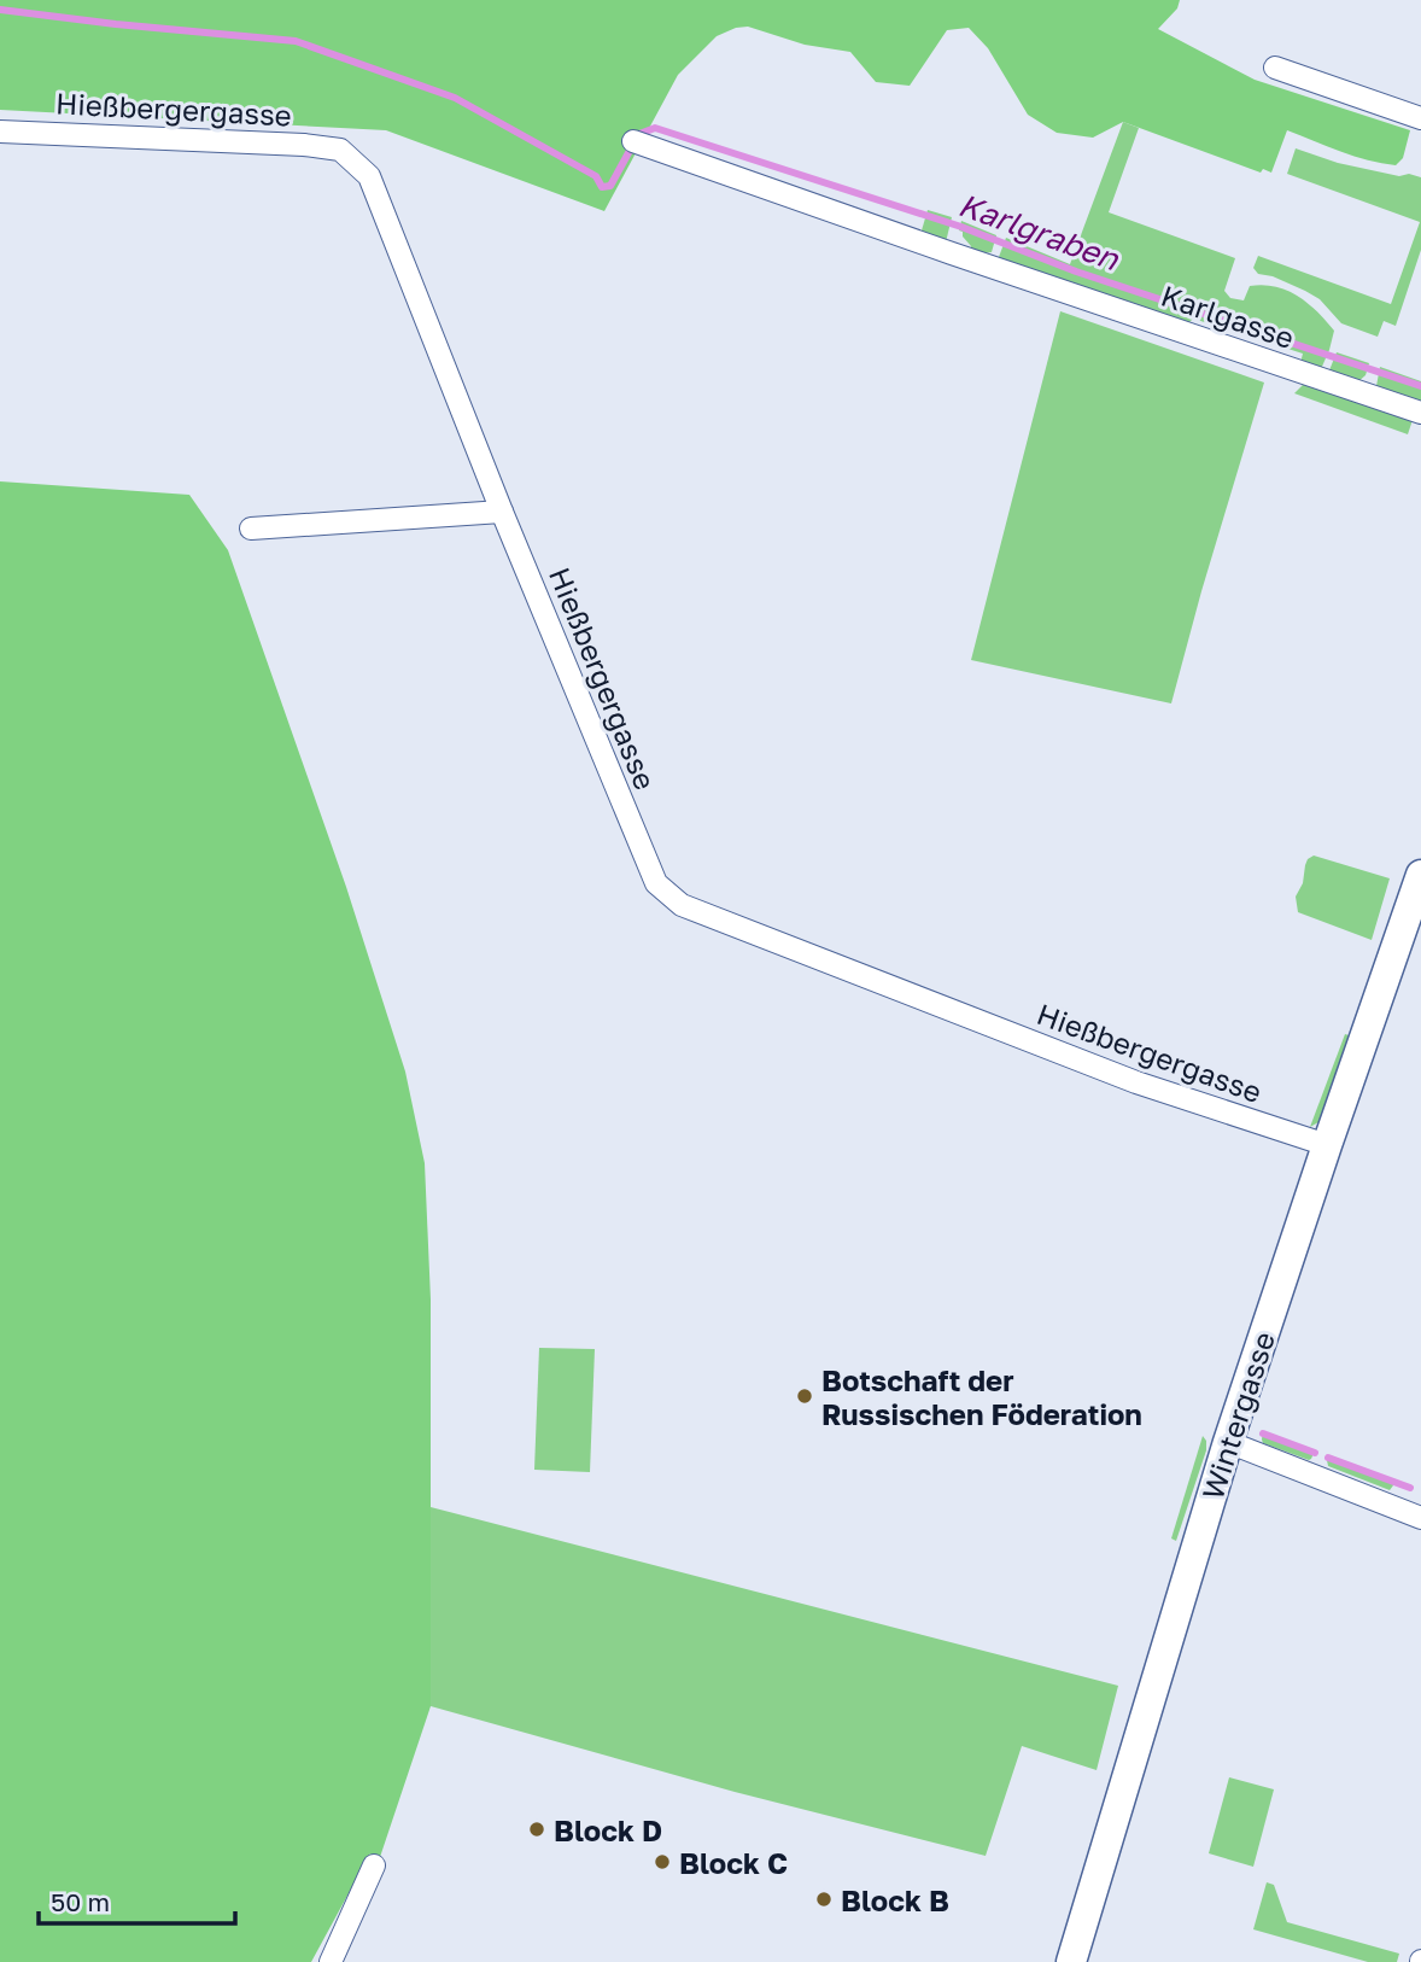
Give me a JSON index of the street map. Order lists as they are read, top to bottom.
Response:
{
  "streets": {
    "street": ["Hießbergergasse", "Karlgasse", "Wintergasse"]
  },
  "crossings": [
    ["Hießbergergasse", "Wintergasse"]
  ],
  "water": ["Karlgraben"],
  "places": [
    "Botschaft der Russischen Föderation",
    "Block D",
    "Block C",
    "Block B"
  ],
  "scale_bar": "50 m"
}
